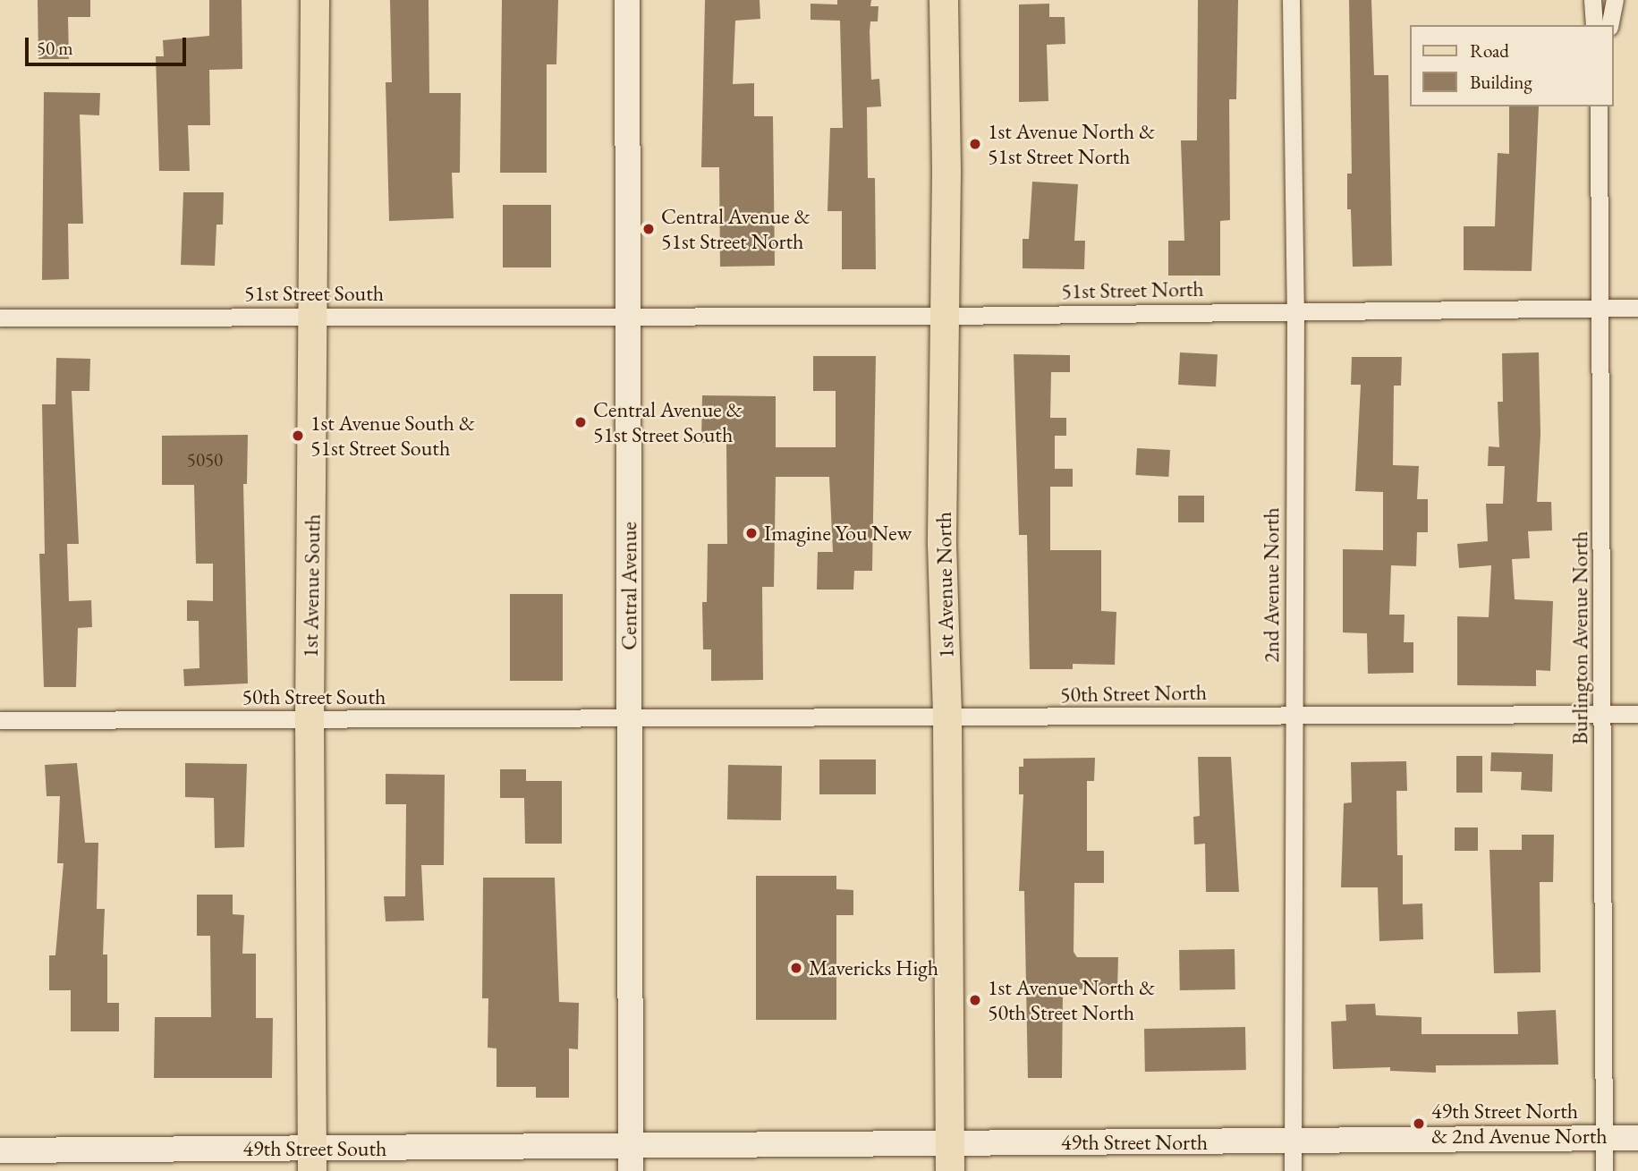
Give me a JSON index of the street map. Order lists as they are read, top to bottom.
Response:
{
  "streets": {
    "main road": [
      "1st Avenue North",
      "1st Avenue South",
      "Central Avenue",
      "49th Street North",
      "49th Street South"
    ],
    "street": [
      "51st Street North",
      "51st Street South",
      "2nd Avenue North",
      "Burlington Avenue North",
      "50th Street North",
      "50th Street South"
    ]
  },
  "crossings": [
    ["51st Street North", "51st Street South"],
    ["51st Street North", "1st Avenue North"],
    ["51st Street North", "2nd Avenue North"],
    ["51st Street North", "Central Avenue"],
    ["51st Street North", "Burlington Avenue North"],
    ["51st Street South", "1st Avenue South"],
    ["51st Street South", "Central Avenue"],
    ["1st Avenue North", "50th Street North"],
    ["1st Avenue North", "49th Street North"],
    ["2nd Avenue North", "50th Street North"],
    ["2nd Avenue North", "49th Street North"],
    ["1st Avenue South", "50th Street South"],
    ["1st Avenue South", "49th Street South"],
    ["Central Avenue", "50th Street North"],
    ["Central Avenue", "50th Street South"],
    ["Central Avenue", "49th Street North"],
    ["Central Avenue", "49th Street South"],
    ["Burlington Avenue North", "50th Street North"],
    ["Burlington Avenue North", "49th Street North"],
    ["50th Street North", "50th Street South"],
    ["49th Street North", "49th Street South"]
  ],
  "places": [
    "1st Avenue North & 51st Street North",
    "Central Avenue & 51st Street North",
    "Central Avenue & 51st Street South",
    "1st Avenue South & 51st Street South",
    "Imagine You New",
    "Mavericks High",
    "1st Avenue North & 50th Street North",
    "49th Street North & 2nd Avenue North"
  ],
  "house_numbers": ["5050"],
  "legend": ["Road", "Building"],
  "scale_bar": "50 m"
}
